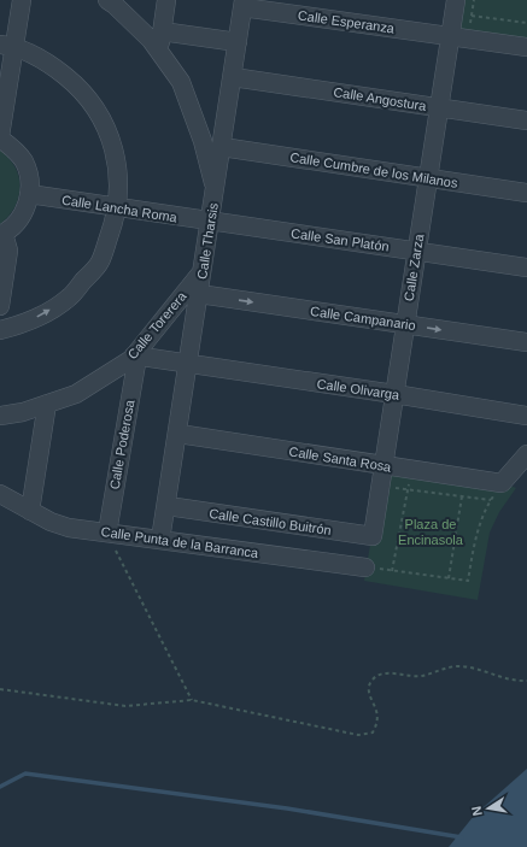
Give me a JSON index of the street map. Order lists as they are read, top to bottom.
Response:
{
  "streets": {
    "street": [
      "Calle Esperanza",
      "Calle Angostura",
      "Calle Cumbre de los Milanos",
      "Calle Lancha Roma",
      "Calle San Platón",
      "Calle Tharsis",
      "Calle Zarza",
      "Calle Campanario",
      "Calle Torerera",
      "Calle Olivarga",
      "Calle Poderosa",
      "Calle Santa Rosa",
      "Calle Castillo Buitrón",
      "Calle Punta de la Barranca"
    ]
  },
  "crossings": [
    ["Calle Esperanza", "Calle Tharsis"],
    ["Calle Esperanza", "Calle Zarza"],
    ["Calle Angostura", "Calle Tharsis"],
    ["Calle Angostura", "Calle Zarza"],
    ["Calle Cumbre de los Milanos", "Calle Tharsis"],
    ["Calle Cumbre de los Milanos", "Calle Zarza"],
    ["Calle Lancha Roma", "Calle San Platón"],
    ["Calle Lancha Roma", "Calle Tharsis"],
    ["Calle San Platón", "Calle Tharsis"],
    ["Calle San Platón", "Calle Zarza"],
    ["Calle Tharsis", "Calle Campanario"],
    ["Calle Tharsis", "Calle Torerera"],
    ["Calle Tharsis", "Calle Olivarga"],
    ["Calle Tharsis", "Calle Santa Rosa"],
    ["Calle Tharsis", "Calle Castillo Buitrón"],
    ["Calle Tharsis", "Calle Punta de la Barranca"],
    ["Calle Zarza", "Calle Campanario"],
    ["Calle Zarza", "Calle Olivarga"],
    ["Calle Zarza", "Calle Santa Rosa"],
    ["Calle Zarza", "Calle Castillo Buitrón"],
    ["Calle Torerera", "Calle Olivarga"],
    ["Calle Torerera", "Calle Poderosa"],
    ["Calle Olivarga", "Calle Poderosa"],
    ["Calle Poderosa", "Calle Punta de la Barranca"]
  ],
  "one_way": ["Calle Campanario"],
  "parks": ["Plaza de Encinasola"],
  "north": "left"
}
